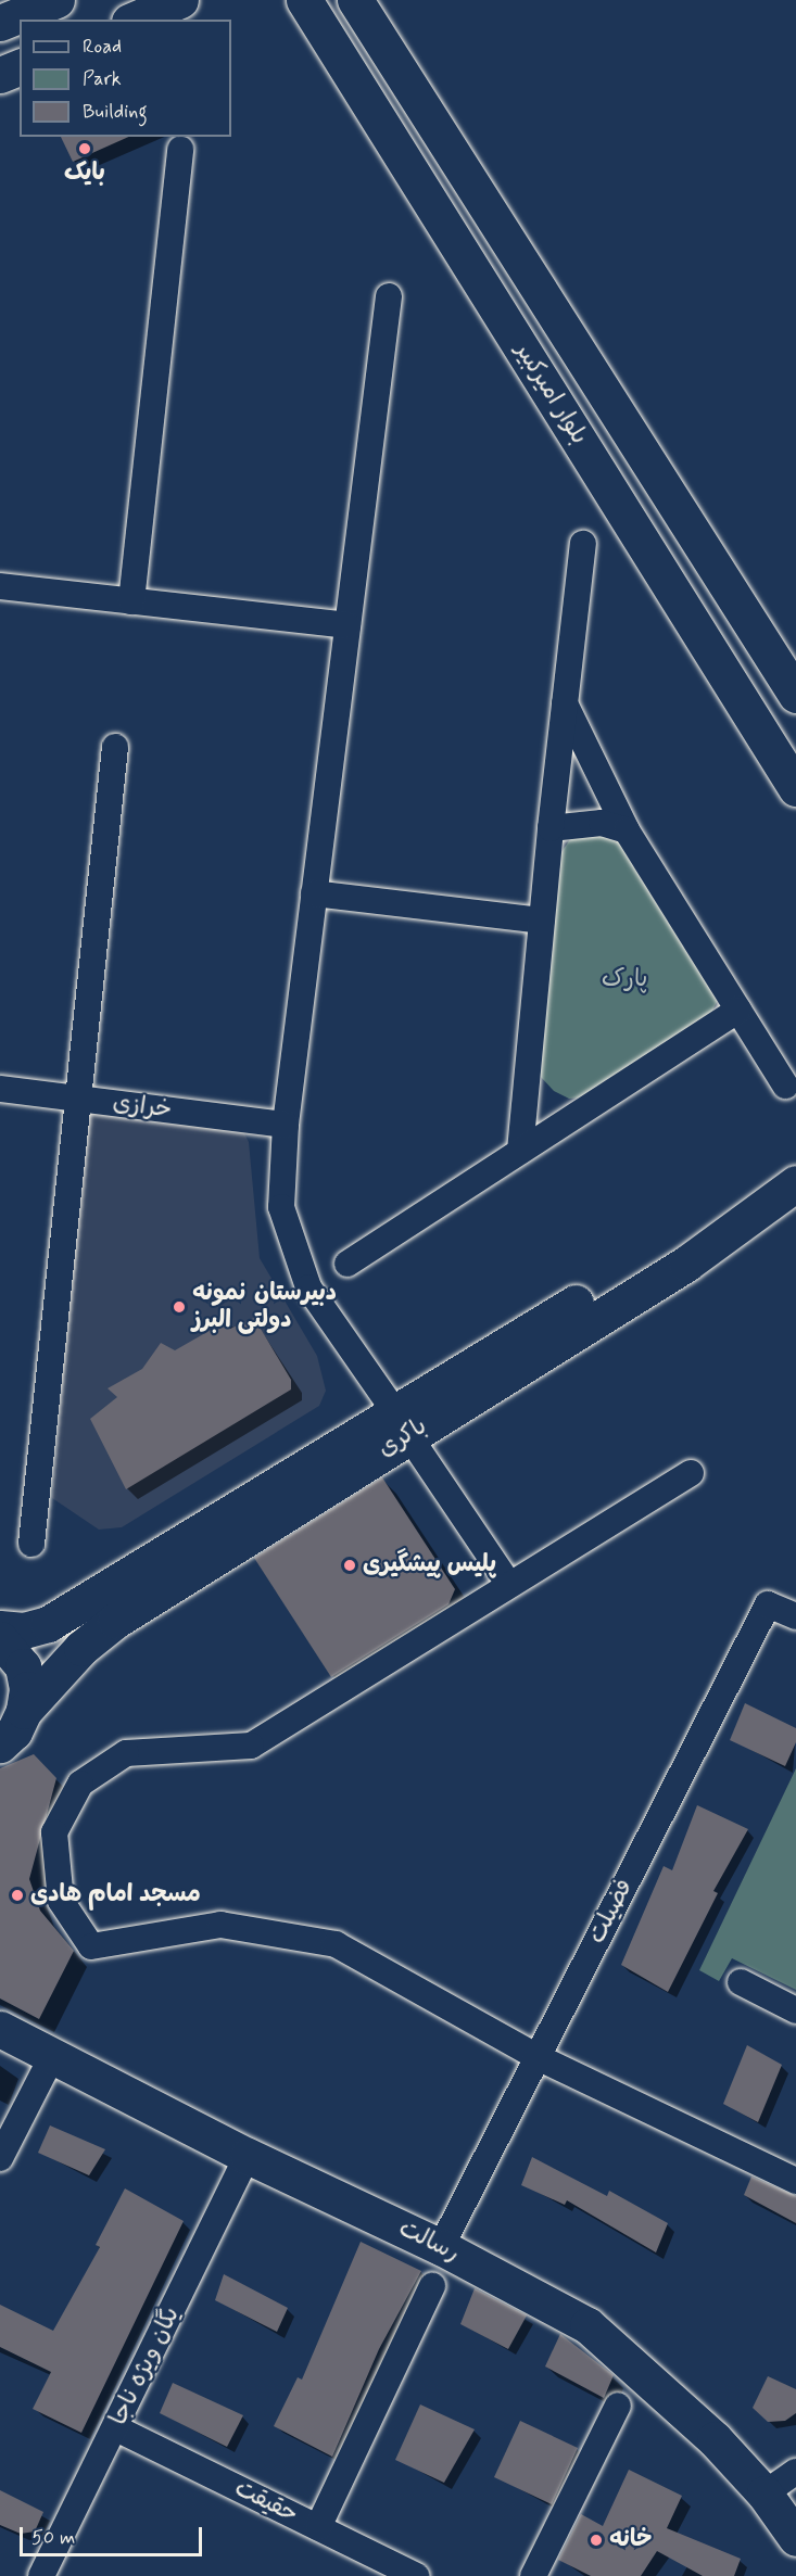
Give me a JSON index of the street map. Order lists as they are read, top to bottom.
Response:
{
  "streets": {
    "street": [
      "بلوار امیرکبیر",
      "خرازی",
      "باکری",
      "فضیلت",
      "رسالت",
      "یگان ویژه ناجا",
      "حقیقت"
    ]
  },
  "crossings": [
    ["فضیلت", "رسالت"],
    ["رسالت", "یگان ویژه ناجا"],
    ["یگان ویژه ناجا", "حقیقت"]
  ],
  "parks": ["پارک"],
  "places": [
    "بایک",
    "دبیرستان نمونه دولتی البرز",
    "پلیس پیشگیری",
    "مسجد امام هادی",
    "خانه"
  ],
  "legend": ["Road", "Park", "Building"],
  "scale_bar": "50 m"
}
